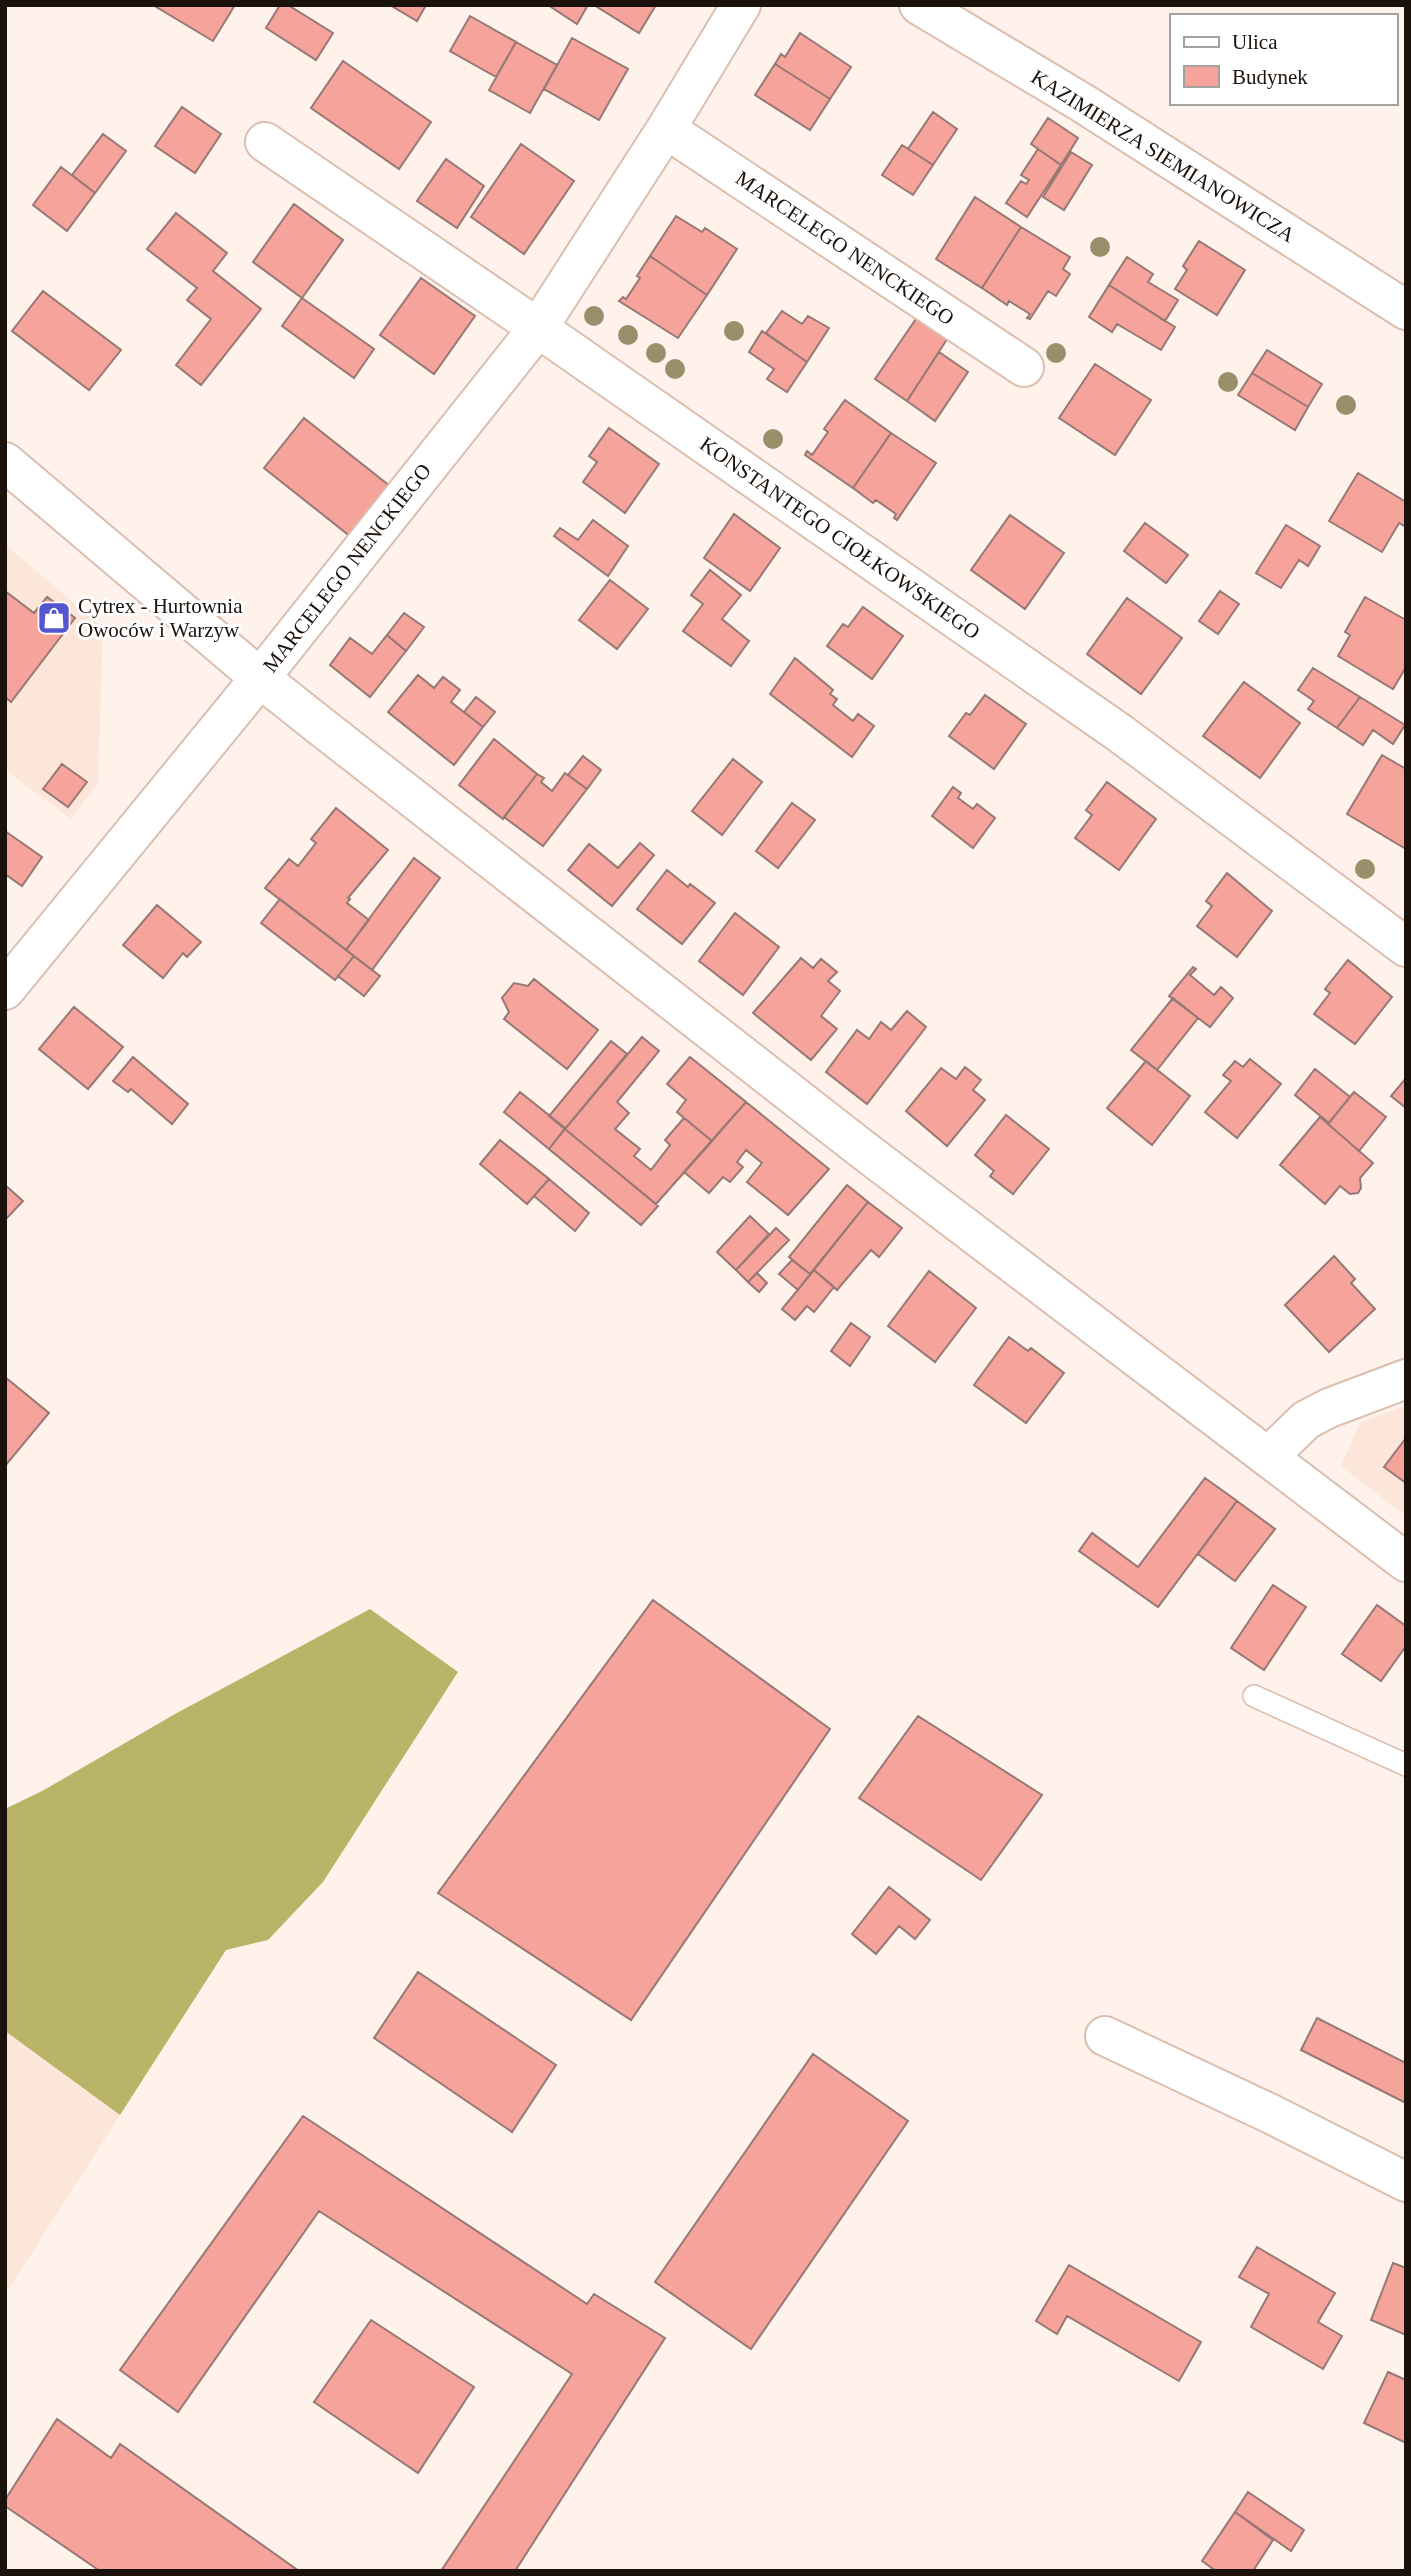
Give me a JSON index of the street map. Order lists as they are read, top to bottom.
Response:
{
  "streets": {
    "street": ["KAZIMIERZA SIEMIANOWICZA", "MARCELEGO NENCKIEGO", "KONSTANTEGO CIOŁKOWSKIEGO"]
  },
  "crossings": [
    ["MARCELEGO NENCKIEGO", "KONSTANTEGO CIOŁKOWSKIEGO"]
  ],
  "places": {
    "shop": ["Cytrex - Hurtownia Owoców i Warzyw"]
  },
  "legend": ["Ulica", "Budynek"]
}
